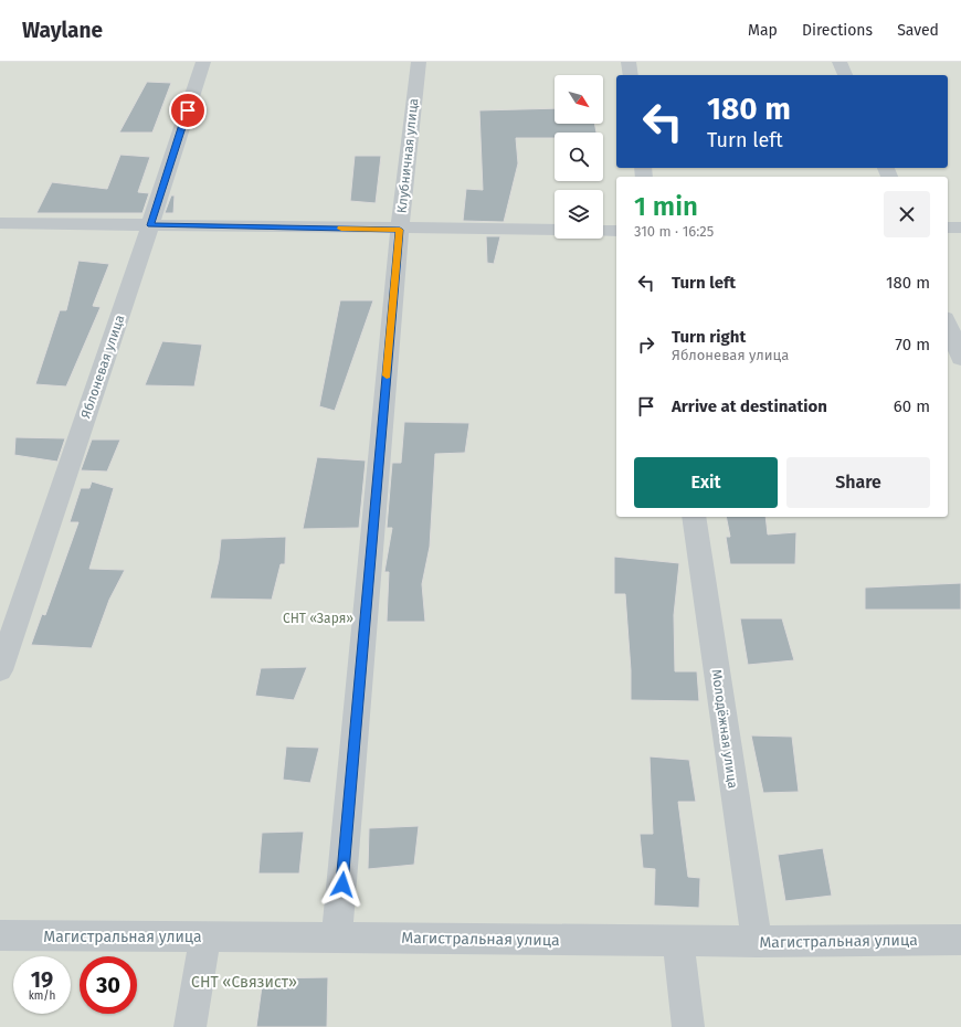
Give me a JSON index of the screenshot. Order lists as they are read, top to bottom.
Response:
{
  "streets": {
    "street": [
      "Клубничная улица",
      "Яблоневая улица",
      "Молодёжная улица",
      "Магистральная улица"
    ]
  },
  "crossings": [
    ["Клубничная улица", "Магистральная улица"],
    ["Молодёжная улица", "Магистральная улица"]
  ],
  "parks": ["СНТ «Заря»", "СНТ «Связист»"],
  "north": "bottom right",
  "page": {
    "header": "Waylane",
    "nav": ["Map", "Directions", "Saved"],
    "turn": ["180 m", "Turn left"],
    "heading": ["1 min", "310 m · 16:25"],
    "list": [
      {
        "name": "Turn left",
        "value": "180 m"
      },
      {
        "name": "Turn right",
        "note": "Яблоневая улица",
        "value": "70 m"
      },
      {
        "name": "Arrive at destination",
        "value": "60 m"
      }
    ],
    "buttons": ["Exit", "Share"],
    "speed": "19 km/h",
    "limit": "30"
  }
}
